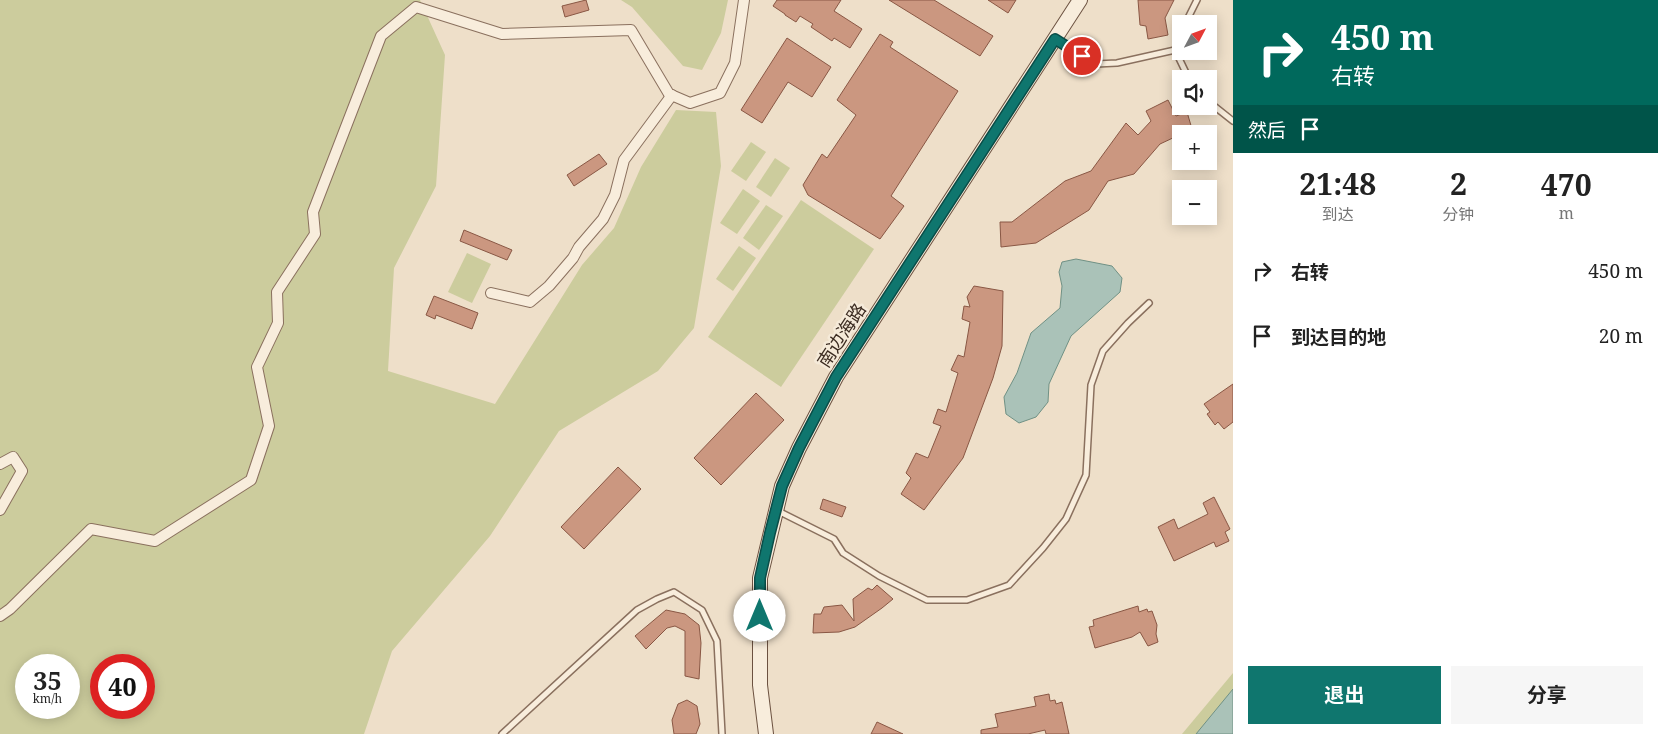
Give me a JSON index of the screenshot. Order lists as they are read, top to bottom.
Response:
{
  "streets": {
    "street": ["南边海路"]
  },
  "north": "top right",
  "page": {
    "turn": ["450 m", "右转"],
    "map_buttons": ["+", "−"],
    "then": "然后",
    "eta": [
      "21:48",
      "到达",
      "2",
      "分钟",
      "470",
      "m"
    ],
    "list": [
      {
        "name": "右转",
        "value": "450 m"
      },
      {
        "name": "到达目的地",
        "value": "20 m"
      }
    ],
    "speed": "35 km/h",
    "limit": "40",
    "buttons": ["退出", "分享"]
  }
}
